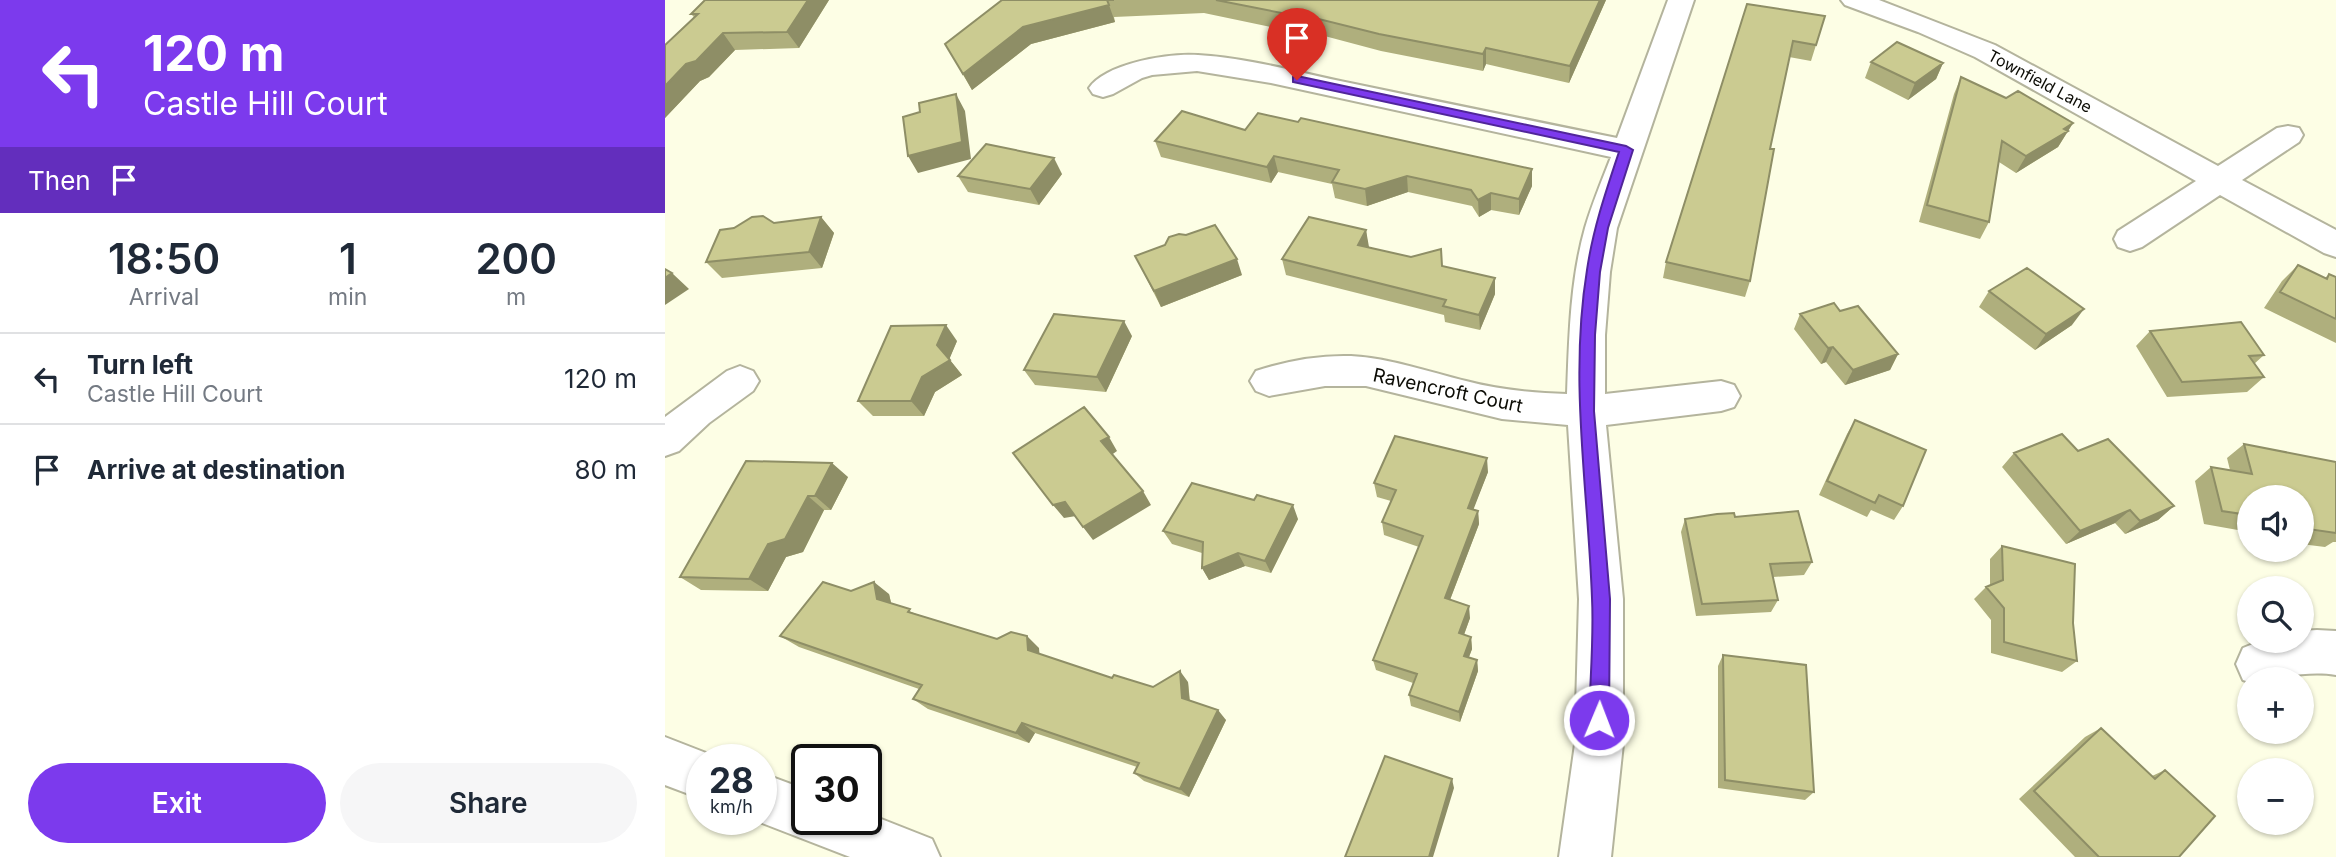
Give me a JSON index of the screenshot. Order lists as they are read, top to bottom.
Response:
{
  "streets": {
    "street": ["Townfield Lane", "Ravencroft Court"]
  },
  "page": {
    "turn": ["120 m", "Castle Hill Court"],
    "then": "Then",
    "eta": [
      "18:50",
      "Arrival",
      "1",
      "min",
      "200",
      "m"
    ],
    "list": [
      {
        "name": "Turn left",
        "note": "Castle Hill Court",
        "value": "120 m"
      },
      {
        "name": "Arrive at destination",
        "value": "80 m"
      }
    ],
    "map_buttons": ["+", "−"],
    "speed": "28 km/h",
    "limit": "30",
    "buttons": ["Exit", "Share"]
  }
}
